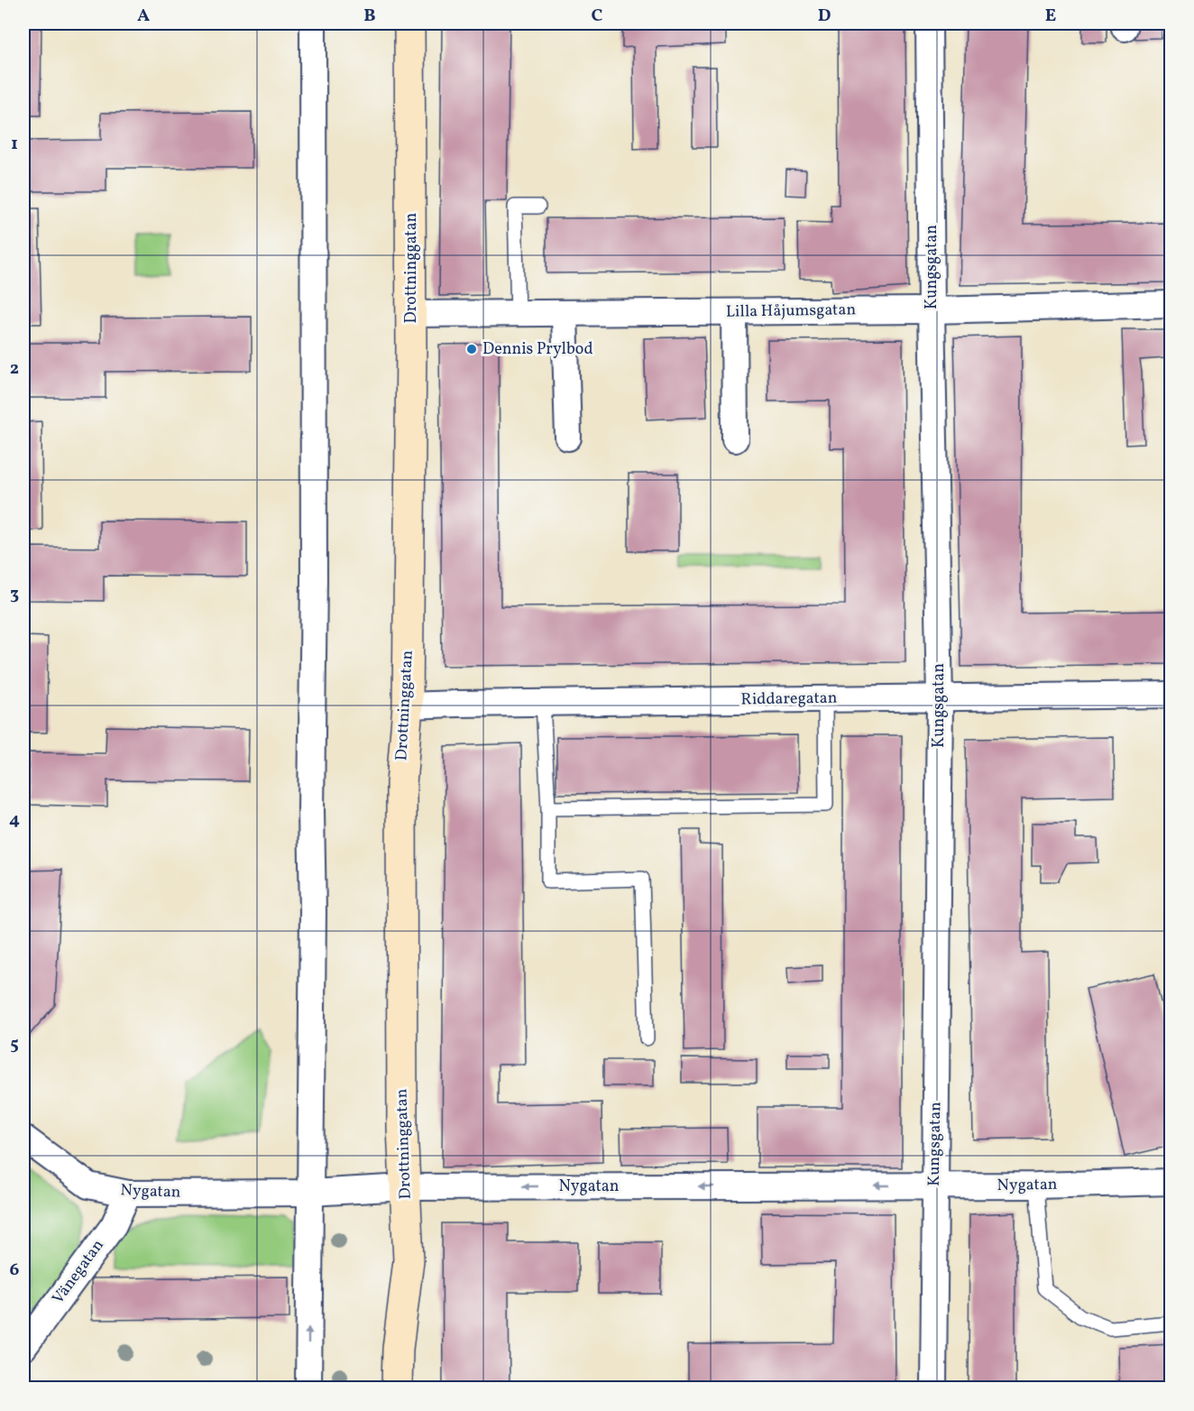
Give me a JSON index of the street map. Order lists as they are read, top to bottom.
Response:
{
  "streets": {
    "street": [
      "Kungsgatan",
      "Drottninggatan",
      "Lilla Håjumsgatan",
      "Riddaregatan",
      "Nygatan",
      "Vänegatan"
    ]
  },
  "crossings": [
    ["Kungsgatan", "Lilla Håjumsgatan"],
    ["Kungsgatan", "Riddaregatan"],
    ["Kungsgatan", "Nygatan"],
    ["Drottninggatan", "Lilla Håjumsgatan"],
    ["Drottninggatan", "Riddaregatan"],
    ["Drottninggatan", "Nygatan"],
    ["Nygatan", "Vänegatan"]
  ],
  "one_way": ["Nygatan"],
  "places": ["Dennis Prylbod"],
  "grid": {
    "columns": [
      "A",
      "B",
      "C",
      "D",
      "E"
    ],
    "rows": [
      "1",
      "2",
      "3",
      "4",
      "5",
      "6"
    ]
  }
}
